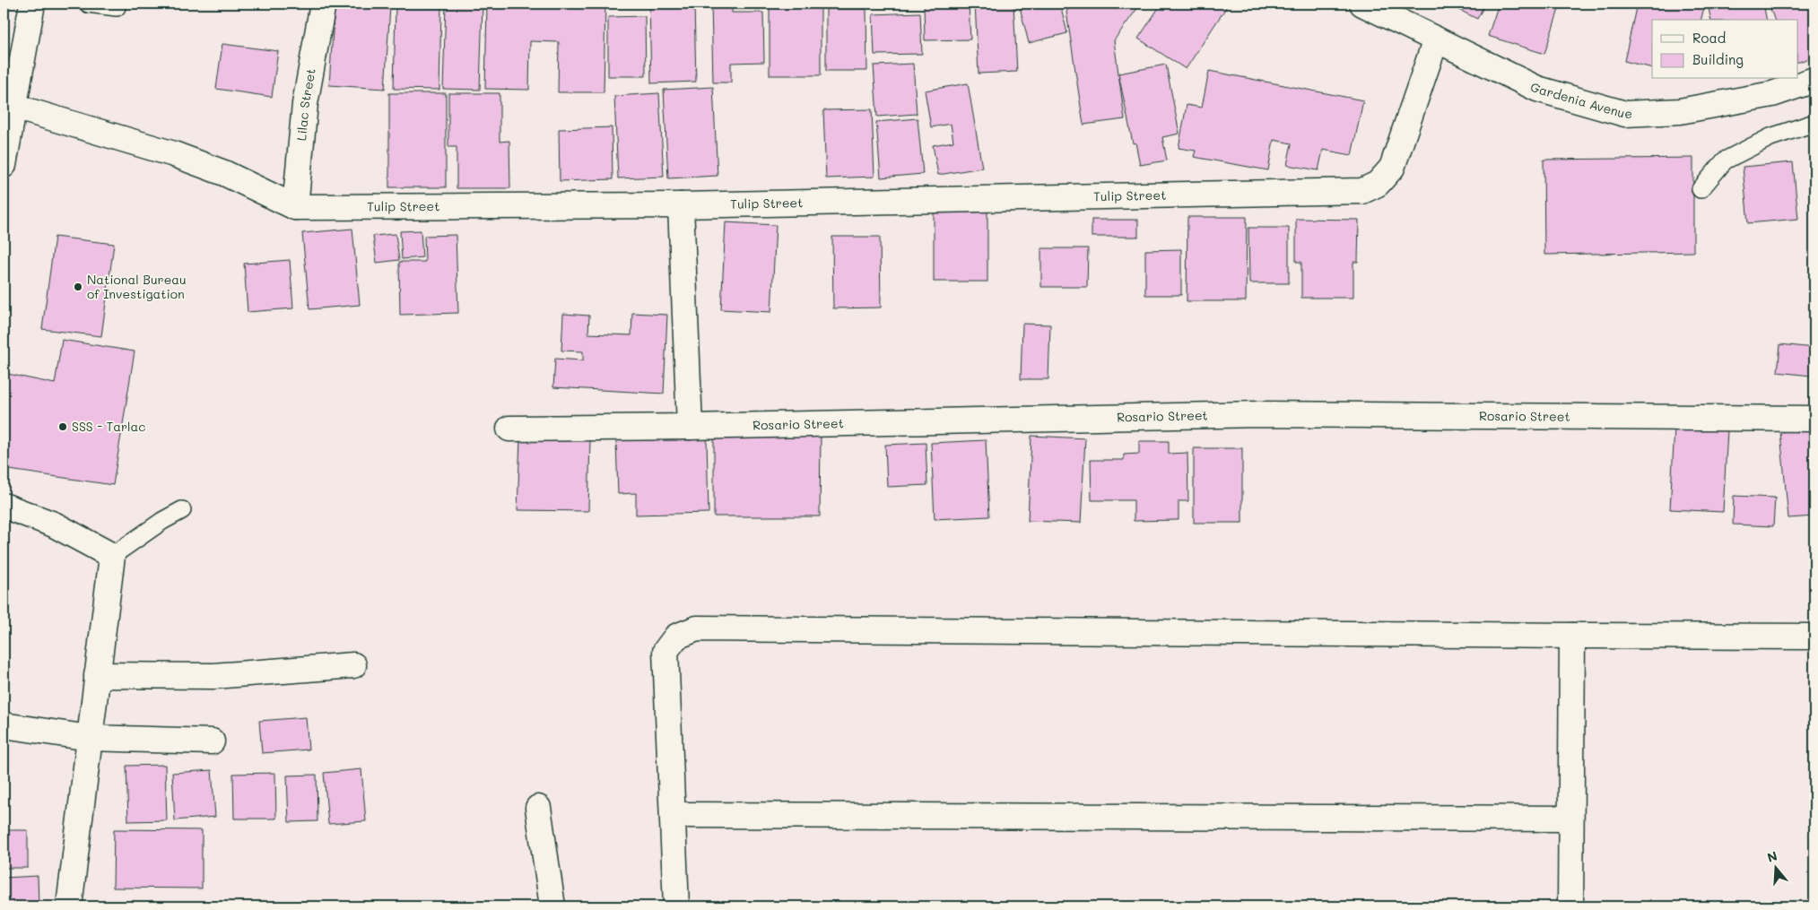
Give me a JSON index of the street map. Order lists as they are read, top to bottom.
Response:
{
  "streets": {
    "street": [
      "Gardenia Avenue",
      "Lilac Street",
      "Tulip Street",
      "Rosario Street"
    ]
  },
  "crossings": [
    ["Gardenia Avenue", "Tulip Street"],
    ["Lilac Street", "Tulip Street"]
  ],
  "places": ["National Bureau of Investigation", "SSS - Tarlac"],
  "legend": ["Road", "Building"],
  "north": "top"
}
